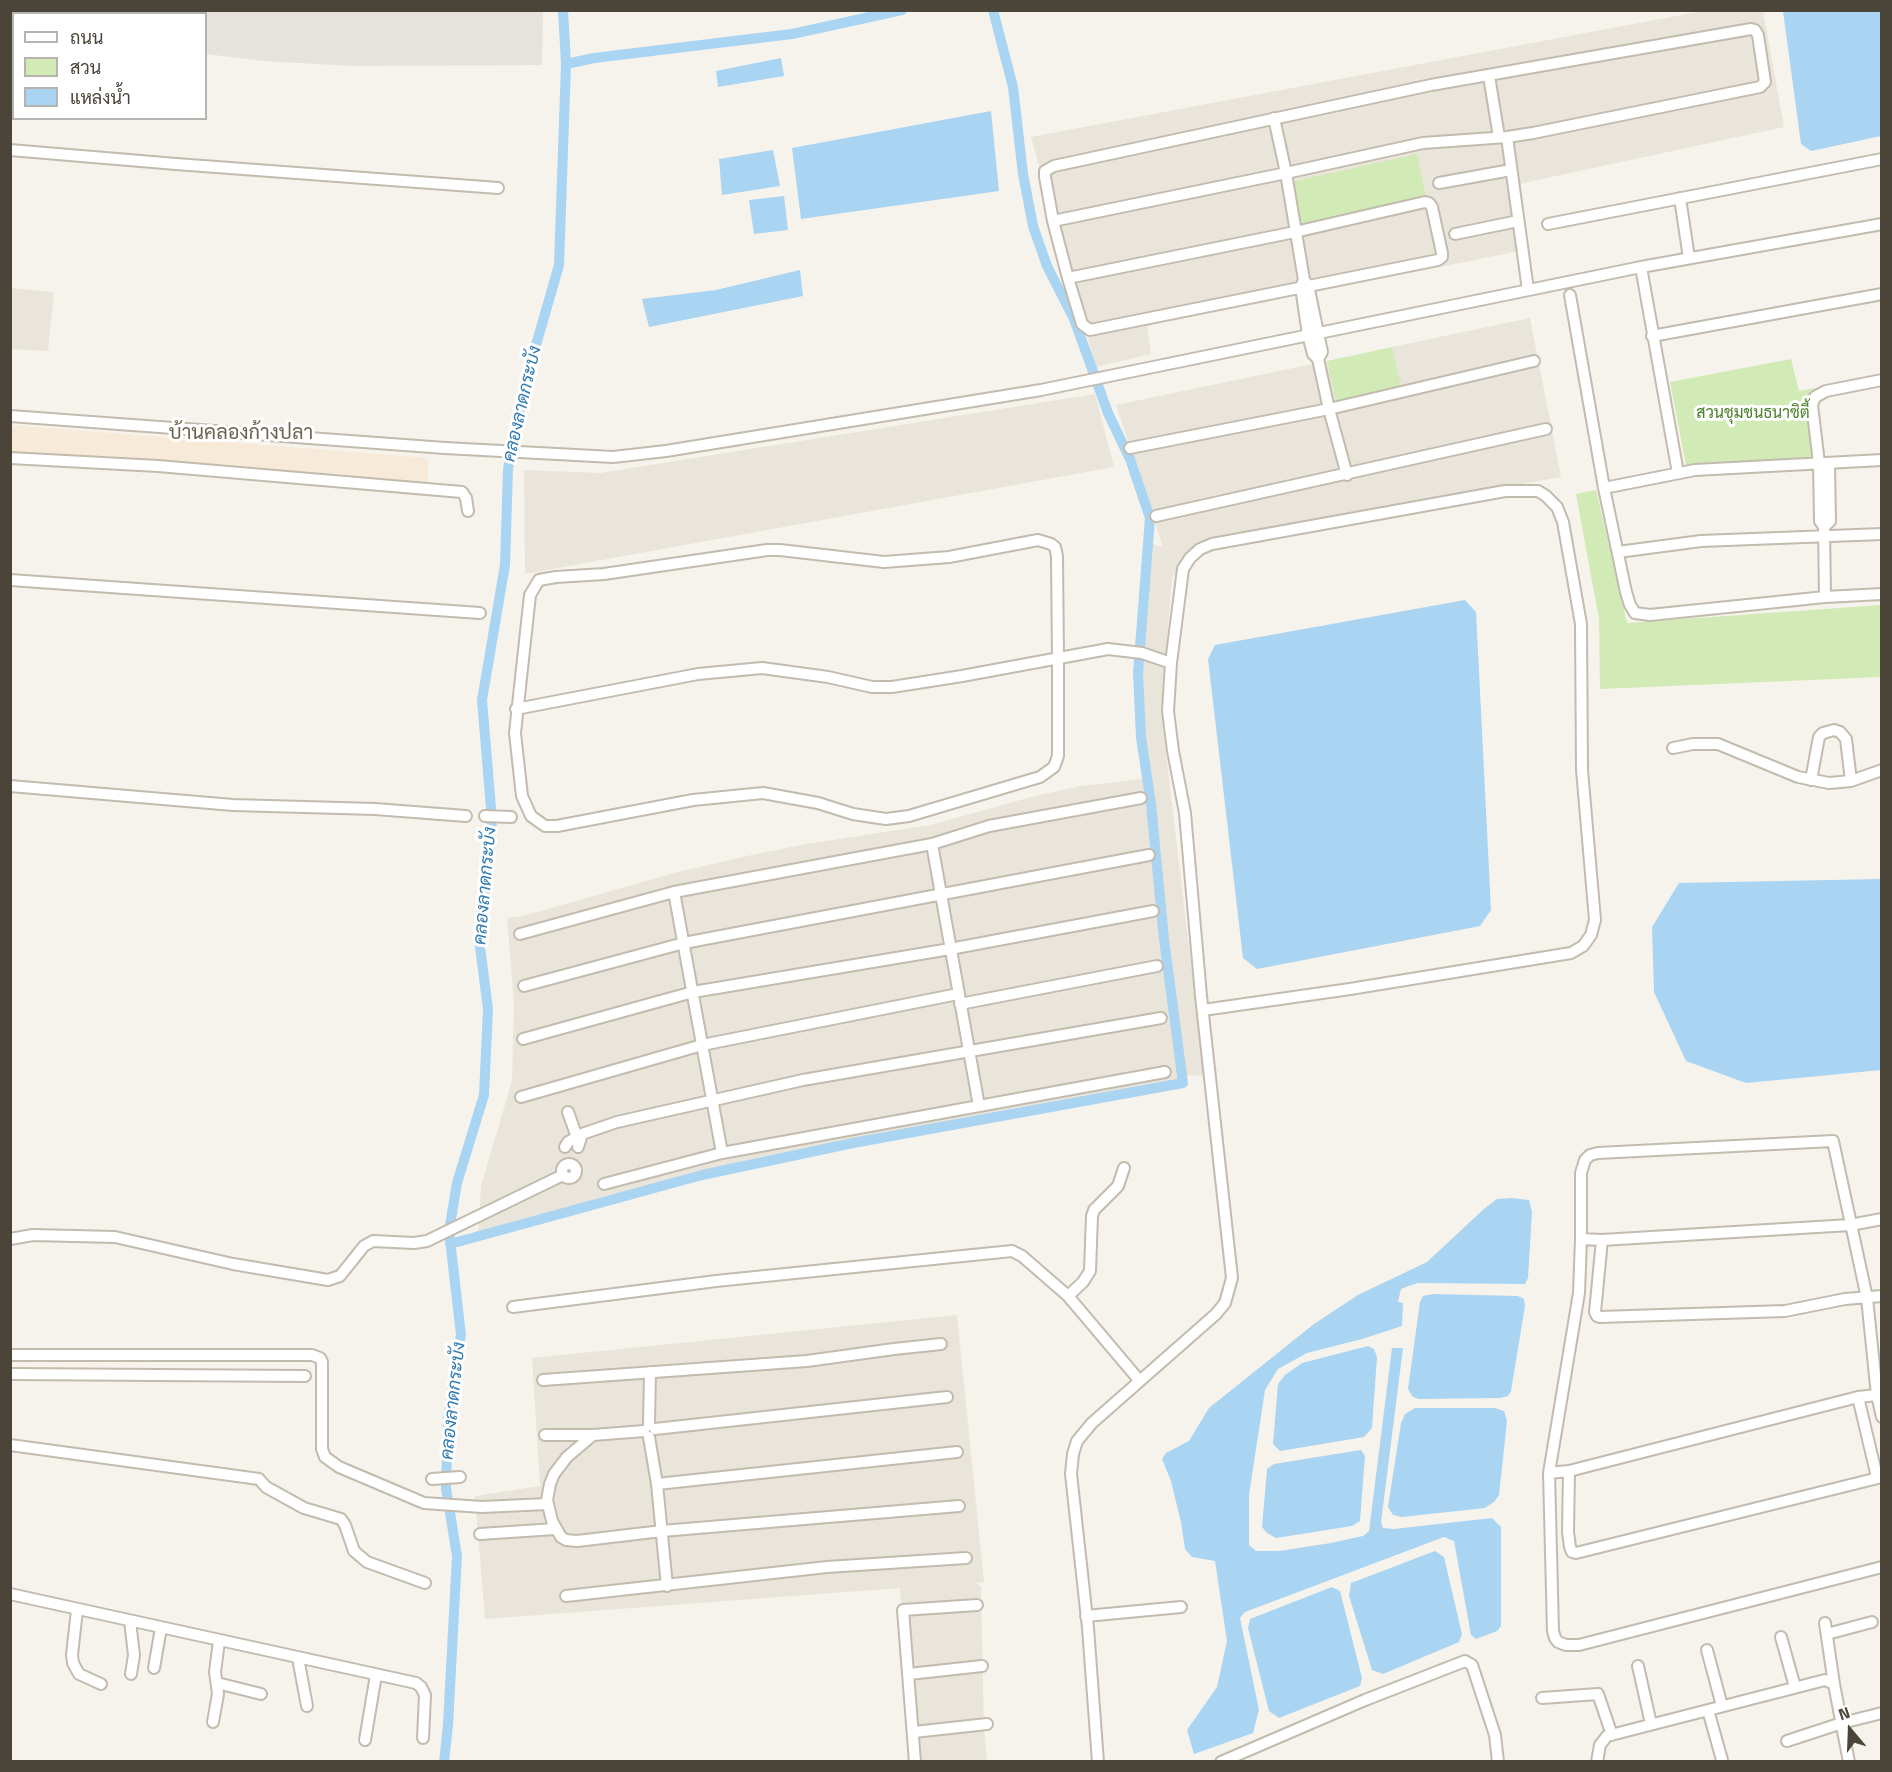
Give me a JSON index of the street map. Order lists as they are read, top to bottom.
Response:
{
  "districts": ["บ้านคลองก้างปลา"],
  "water": ["คลองลาดกระบัง"],
  "parks": ["สวนชุมชนธนาซิตี้"],
  "legend": ["ถนน", "สวน", "แหล่งน้ำ"],
  "north": "top"
}
